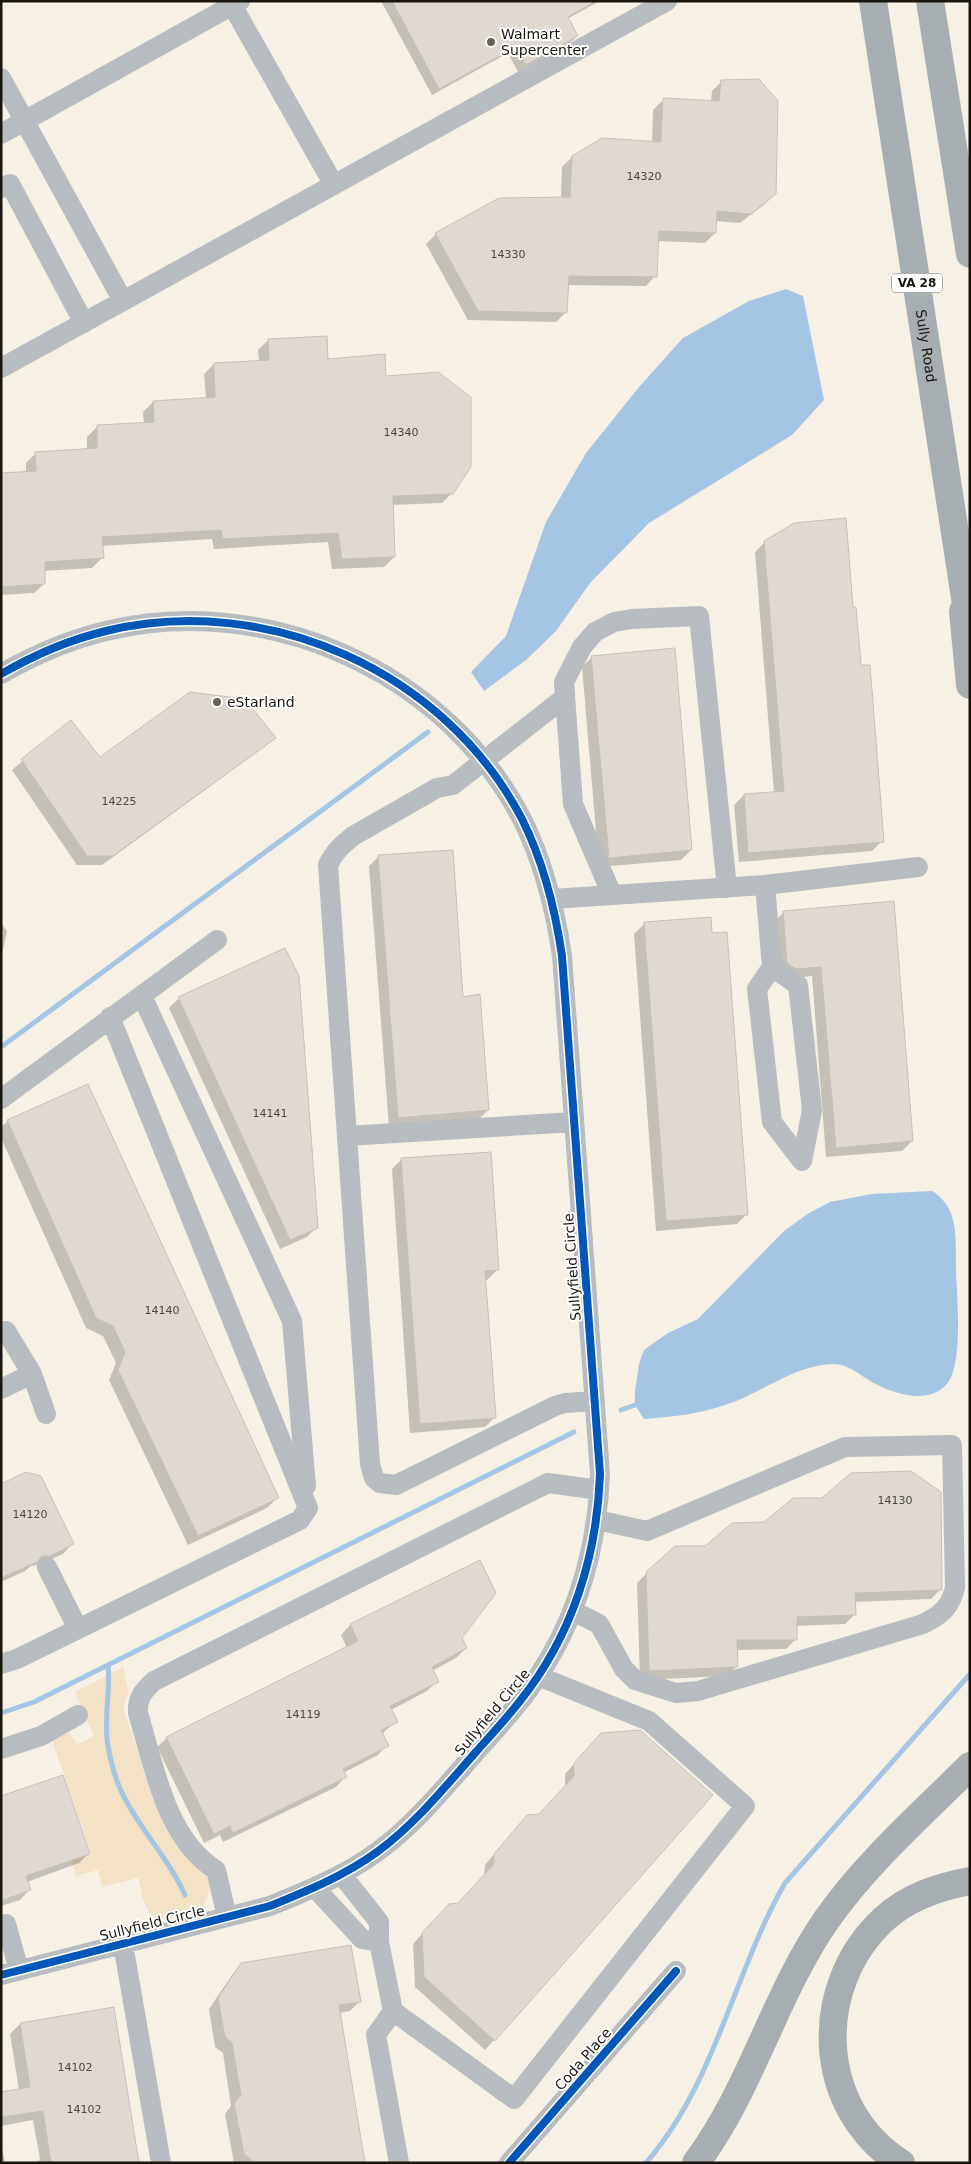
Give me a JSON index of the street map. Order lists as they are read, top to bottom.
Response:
{
  "streets": {
    "highway": ["VA 28", "Sully Road"],
    "street": ["Sullyfield Circle", "Coda Place"]
  },
  "places": ["Walmart Supercenter", "eStarland"],
  "house_numbers": [
    "14320",
    "14330",
    "14340",
    "14225",
    "14141",
    "14140",
    "14130",
    "14120",
    "14119",
    "14102",
    "14102"
  ]
}
